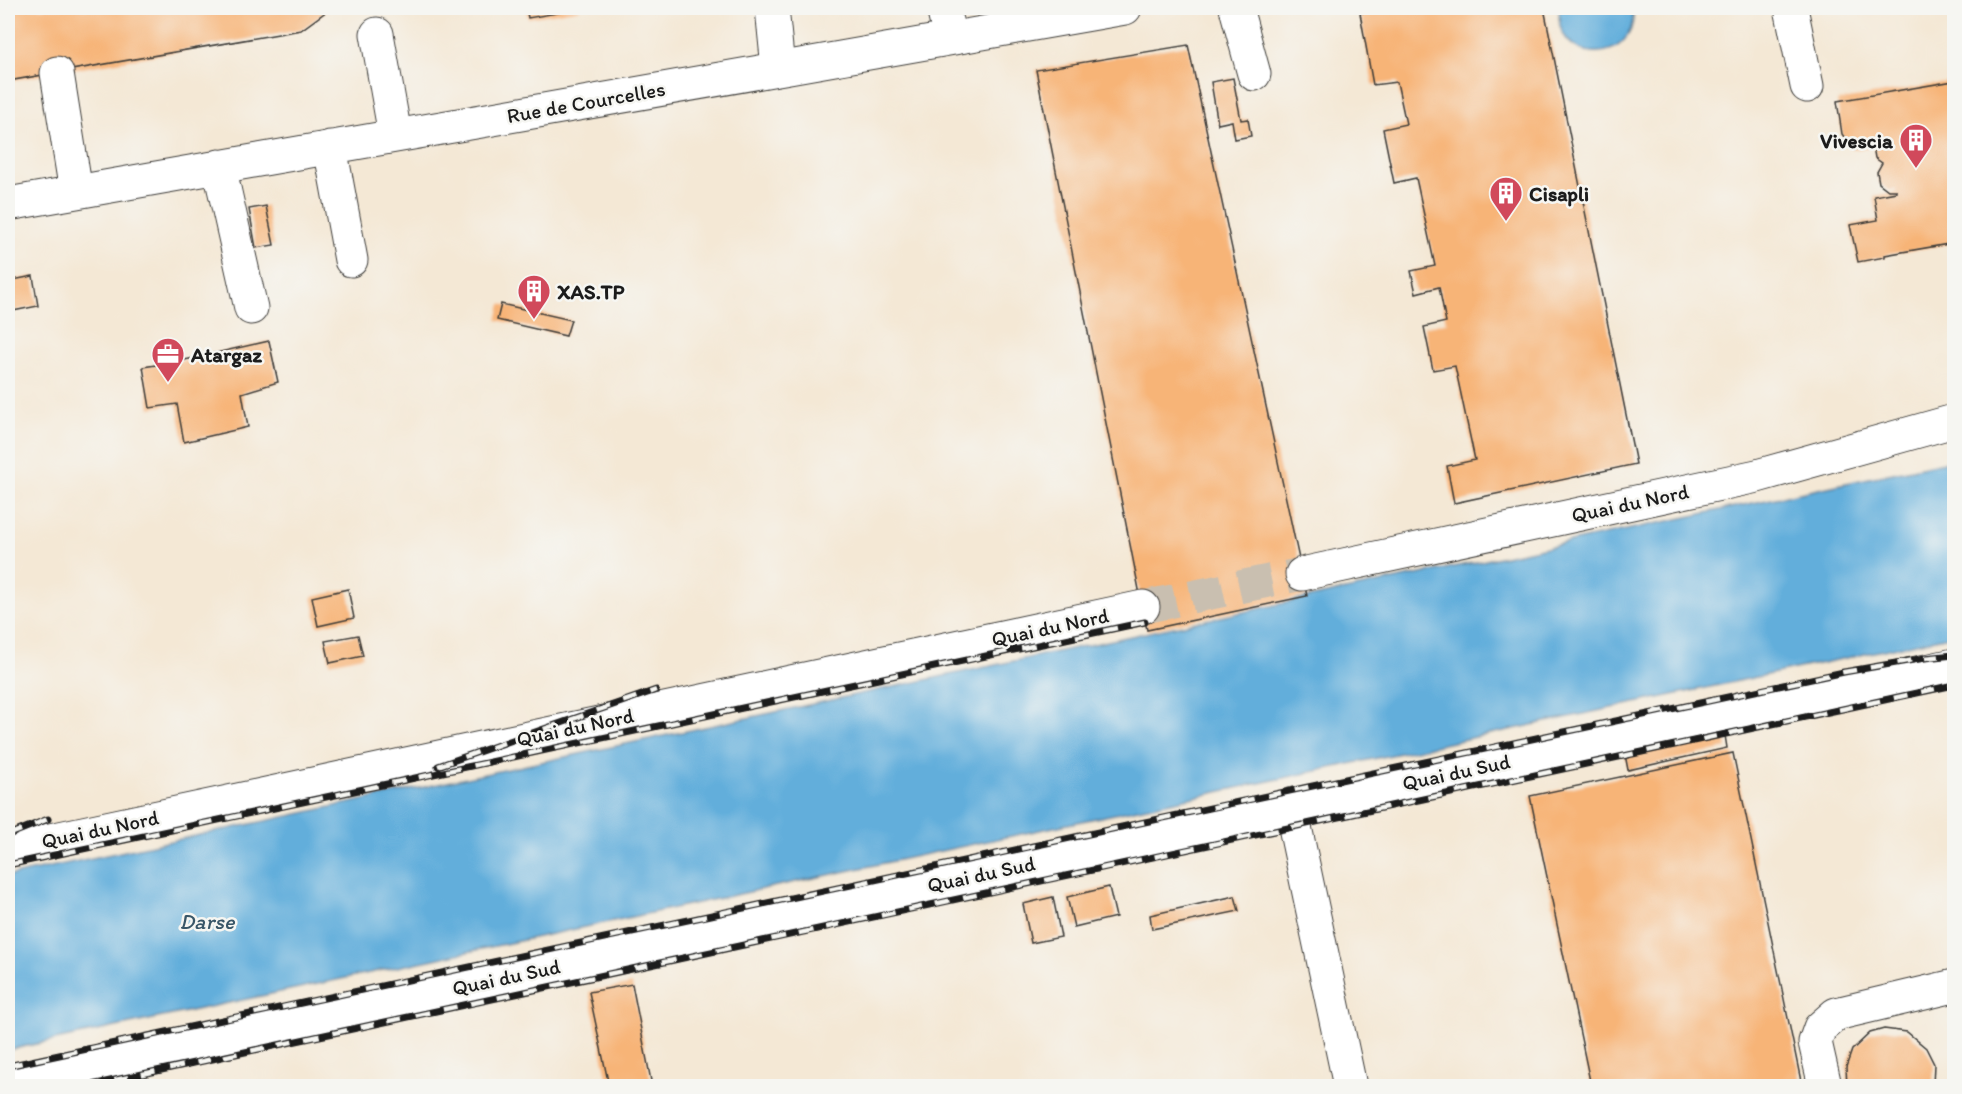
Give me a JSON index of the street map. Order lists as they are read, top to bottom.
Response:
{
  "streets": {
    "street": ["Rue de Courcelles", "Quai du Nord", "Quai du Sud"]
  },
  "water": ["Darse"],
  "places": {
    "building": ["Vivescia", "Cisapli", "XAS.TP"],
    "office": ["Atargaz"]
  }
}
